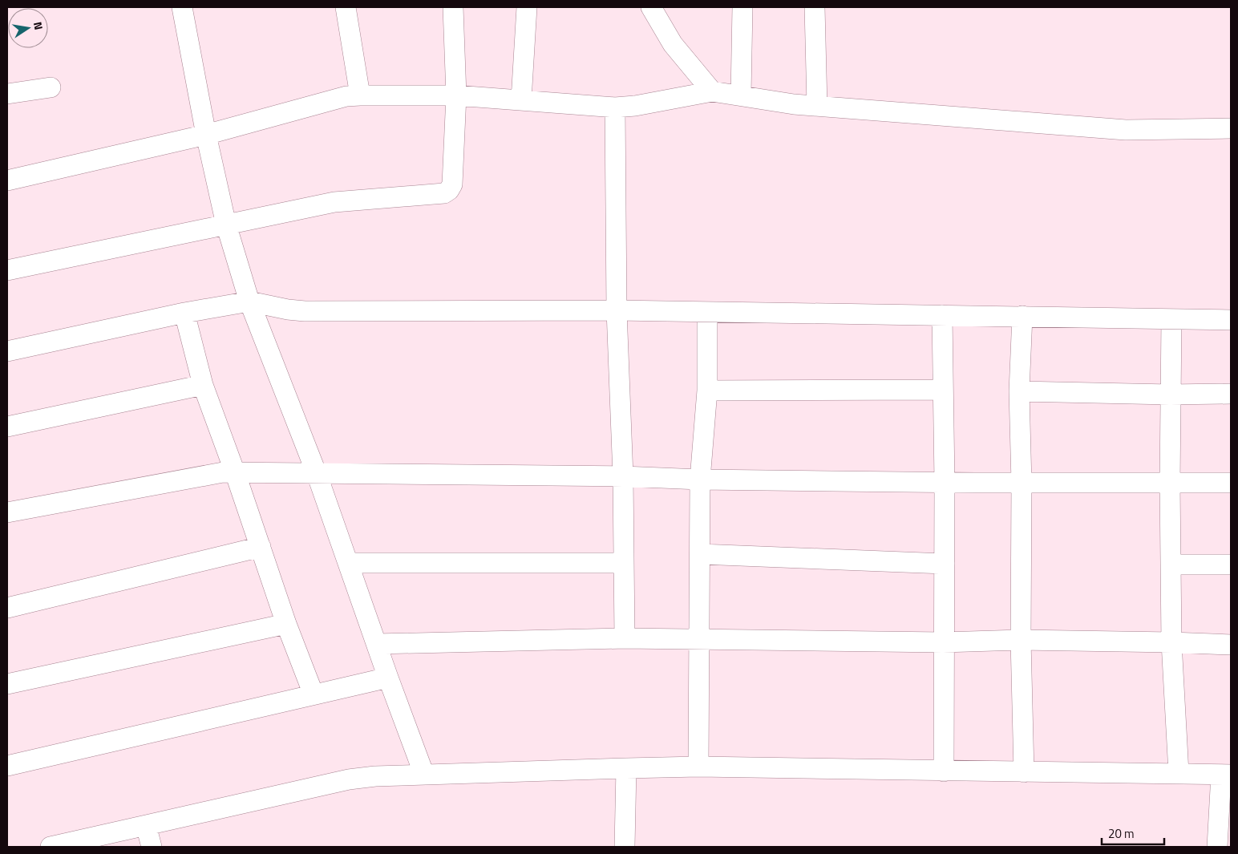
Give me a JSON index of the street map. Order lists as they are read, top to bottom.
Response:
{
  "scale_bar": "20 m",
  "north": "right"
}
